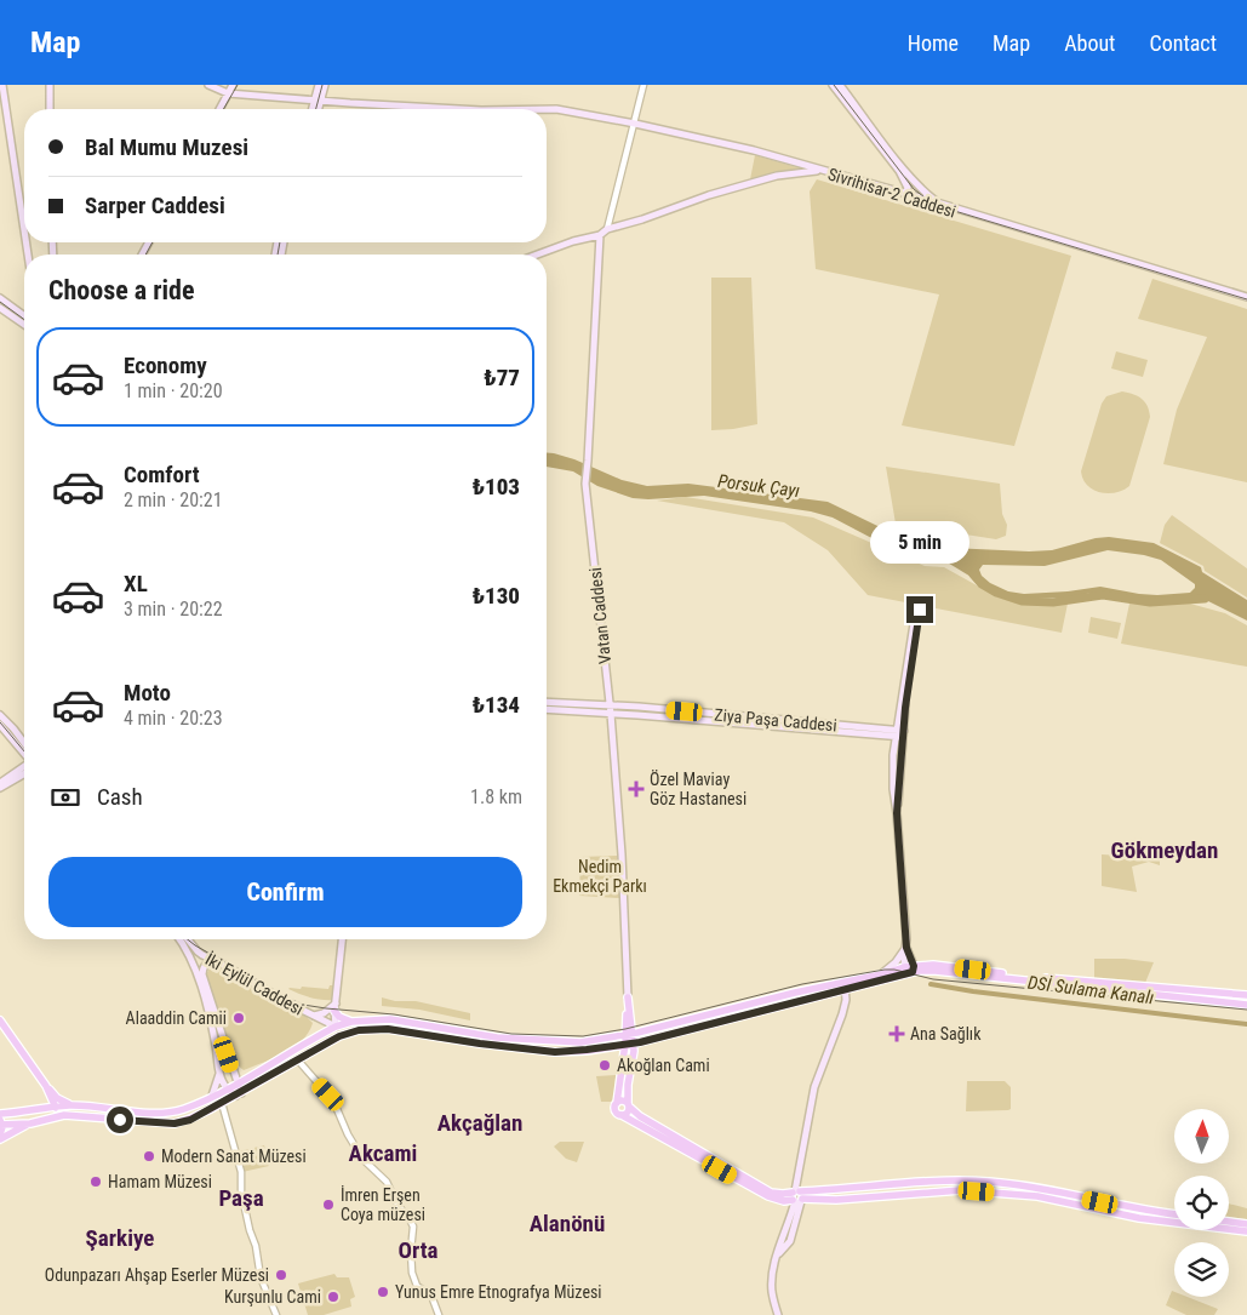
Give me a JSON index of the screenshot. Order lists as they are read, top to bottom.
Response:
{
  "streets": {
    "main road": [
      "Sivrihisar-2 Caddesi",
      "Vatan Caddesi",
      "Ziya Paşa Caddesi",
      "İki Eylül Caddesi"
    ]
  },
  "crossings": [
    ["Vatan Caddesi", "Ziya Paşa Caddesi"]
  ],
  "districts": [
    "Gökmeydan",
    "Akçağlan",
    "Akcami",
    "Paşa",
    "Alanönü",
    "Şarkiye",
    "Orta"
  ],
  "water": ["Porsuk Çayı", "DSİ Sulama Kanalı"],
  "parks": ["Nedim Ekmekçi Parkı"],
  "places": {
    "health": ["Özel Maviay Göz Hastanesi", "Ana Sağlık"],
    "other": [
      "Alaaddin Camii",
      "Akoğlan Cami",
      "Modern Sanat Müzesi",
      "Hamam Müzesi",
      "İmren Erşen Coya müzesi",
      "Odunpazarı Ahşap Eserler Müzesi",
      "Yunus Emre Etnografya Müzesi",
      "Kurşunlu Cami"
    ]
  },
  "north": "top",
  "page": {
    "header": "Map",
    "nav": [
      "Home",
      "Map",
      "About",
      "Contact"
    ],
    "banner": ["Bal Mumu Muzesi", "Sarper Caddesi"],
    "heading": "Choose a ride",
    "list": [
      {
        "name": "Economy",
        "note": "1 min · 20:20",
        "value": "₺77"
      },
      {
        "name": "Comfort",
        "note": "2 min · 20:21",
        "value": "₺103"
      },
      {
        "name": "XL",
        "note": "3 min · 20:22",
        "value": "₺130"
      },
      {
        "name": "Moto",
        "note": "4 min · 20:23",
        "value": "₺134"
      }
    ],
    "bubble": "5 min",
    "pay": ["Cash", "1.8 km"],
    "buttons": "Confirm"
  }
}
